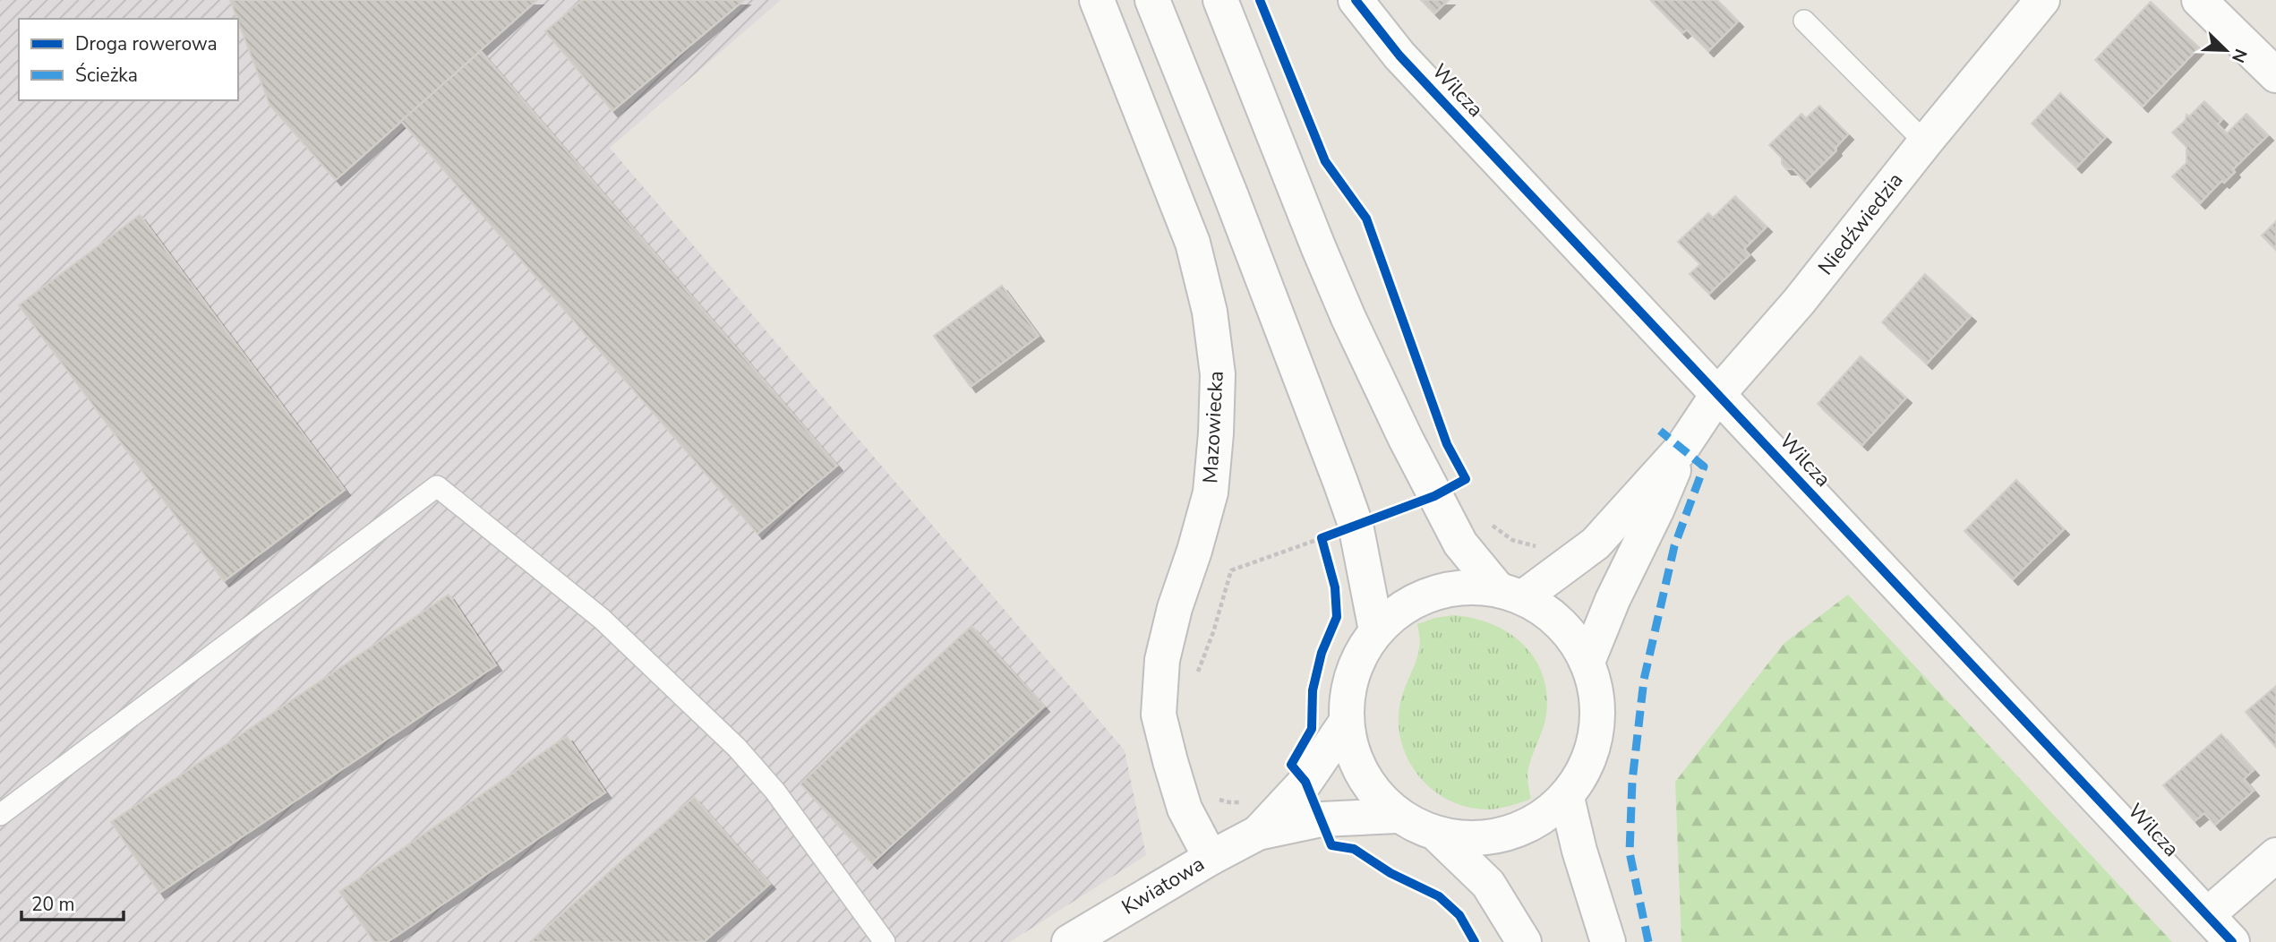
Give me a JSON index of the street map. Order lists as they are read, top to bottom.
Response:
{
  "streets": {
    "street": [
      "Wilcza",
      "Niedźwiedzia",
      "Mazowiecka",
      "Kwiatowa"
    ]
  },
  "crossings": [
    ["Wilcza", "Niedźwiedzia"],
    ["Mazowiecka", "Kwiatowa"]
  ],
  "legend": ["Droga rowerowa", "Ścieżka"],
  "scale_bar": "20 m",
  "north": "bottom right"
}
